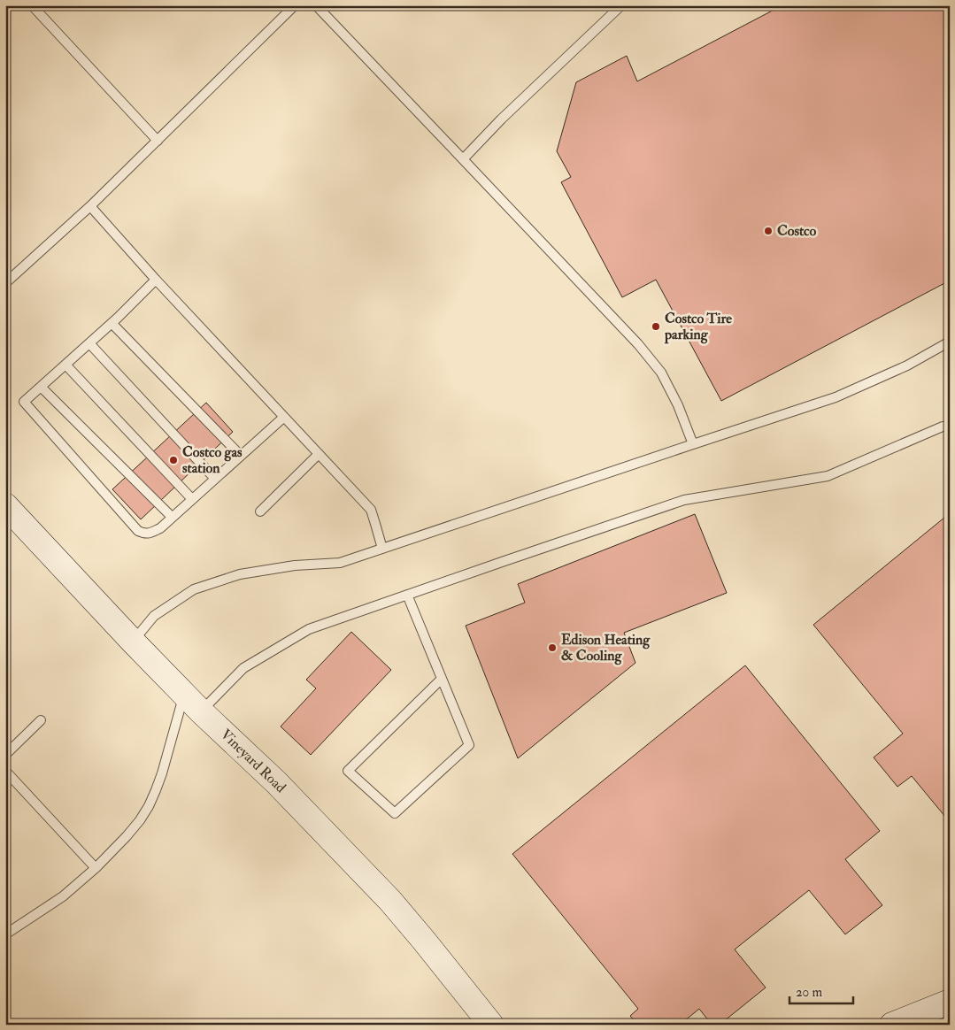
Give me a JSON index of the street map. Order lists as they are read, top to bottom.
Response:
{
  "streets": {
    "street": ["Vineyard Road"]
  },
  "places": [
    "Costco",
    "Costco Tire parking",
    "Costco gas station",
    "Edison Heating & Cooling"
  ],
  "scale_bar": "20 m"
}
